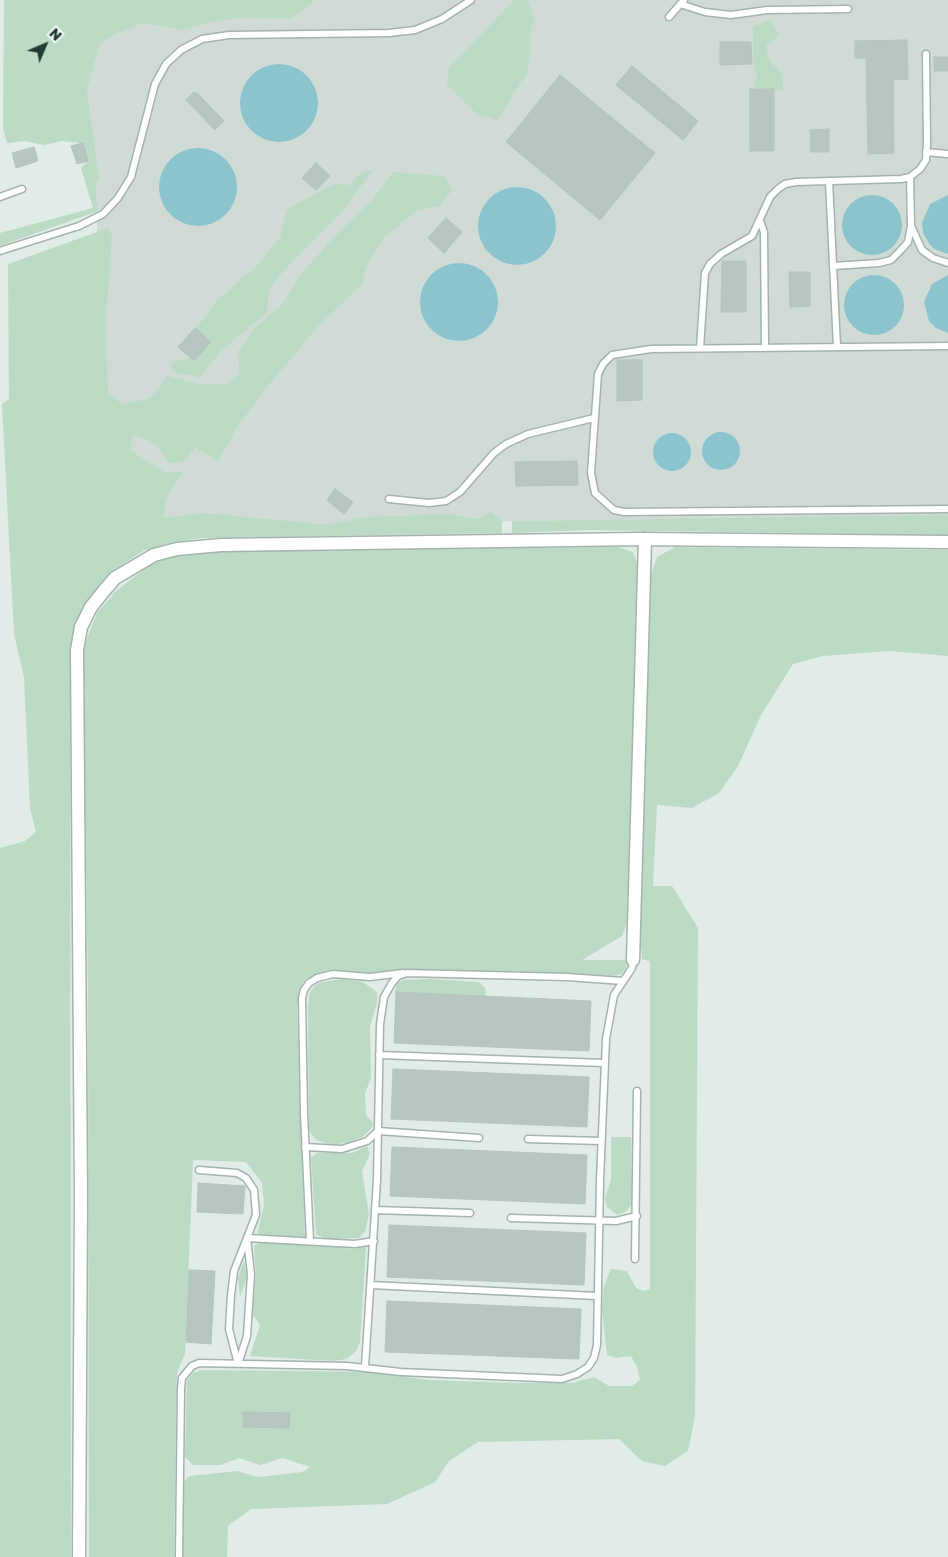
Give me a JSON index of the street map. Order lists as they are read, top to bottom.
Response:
{
  "north": "top right"
}
